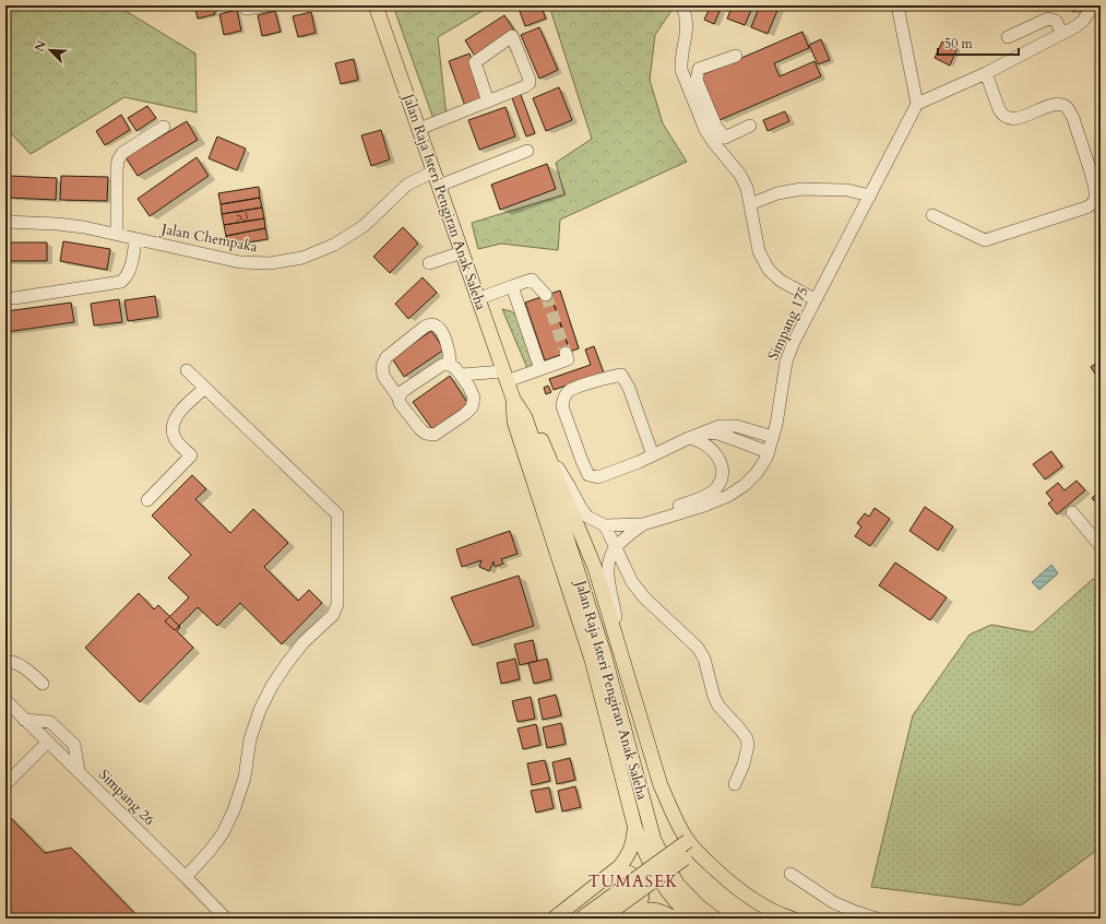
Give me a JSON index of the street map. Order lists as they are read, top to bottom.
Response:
{
  "streets": {
    "main road": ["Jalan Raja Isteri Pengiran Anak Saleha"],
    "street": ["Jalan Chempaka", "Simpang 175", "Simpang 26"]
  },
  "crossings": [
    ["Jalan Raja Isteri Pengiran Anak Saleha", "Jalan Chempaka"]
  ],
  "districts": ["TUMASEK"],
  "house_numbers": ["53"],
  "scale_bar": "50 m",
  "north": "top left"
}
